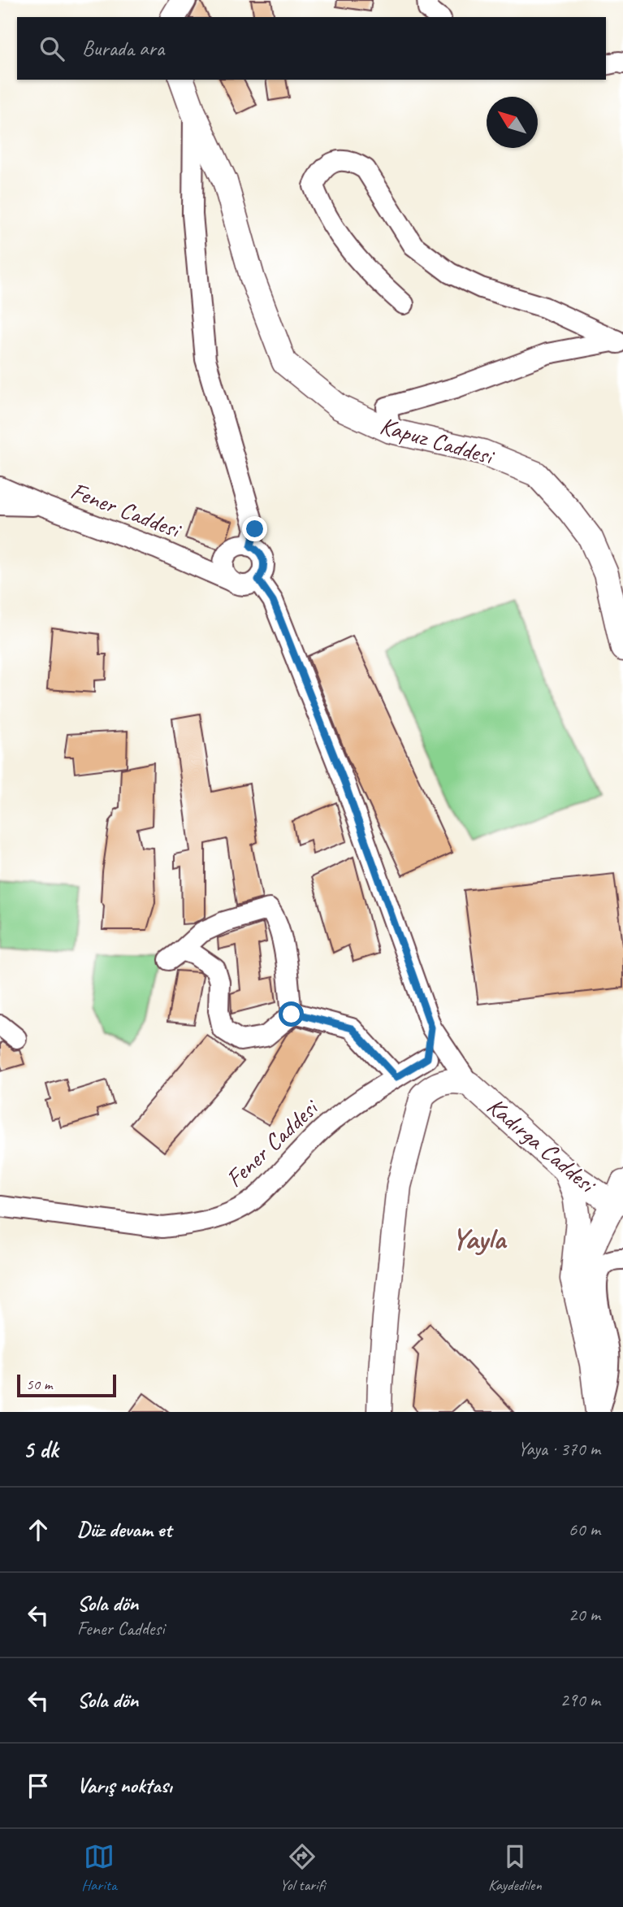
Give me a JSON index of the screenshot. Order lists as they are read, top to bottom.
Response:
{
  "streets": {
    "main road": ["Kapuz Caddesi", "Kadırga Caddesi"],
    "street": ["Fener Caddesi"]
  },
  "districts": ["Yayla"],
  "scale_bar": "50 m",
  "north": "top left",
  "page": {
    "search": "Burada ara",
    "scale": "50 m",
    "heading": ["5 dk", "Yaya · 370 m"],
    "list": [
      ["Düz devam et", "60 m"],
      ["Sola dön", "Fener Caddesi", "20 m"],
      ["Sola dön", "290 m"],
      "Varış noktası"
    ],
    "nav": ["Harita", "Yol tarifi", "Kaydedilen"]
  }
}
